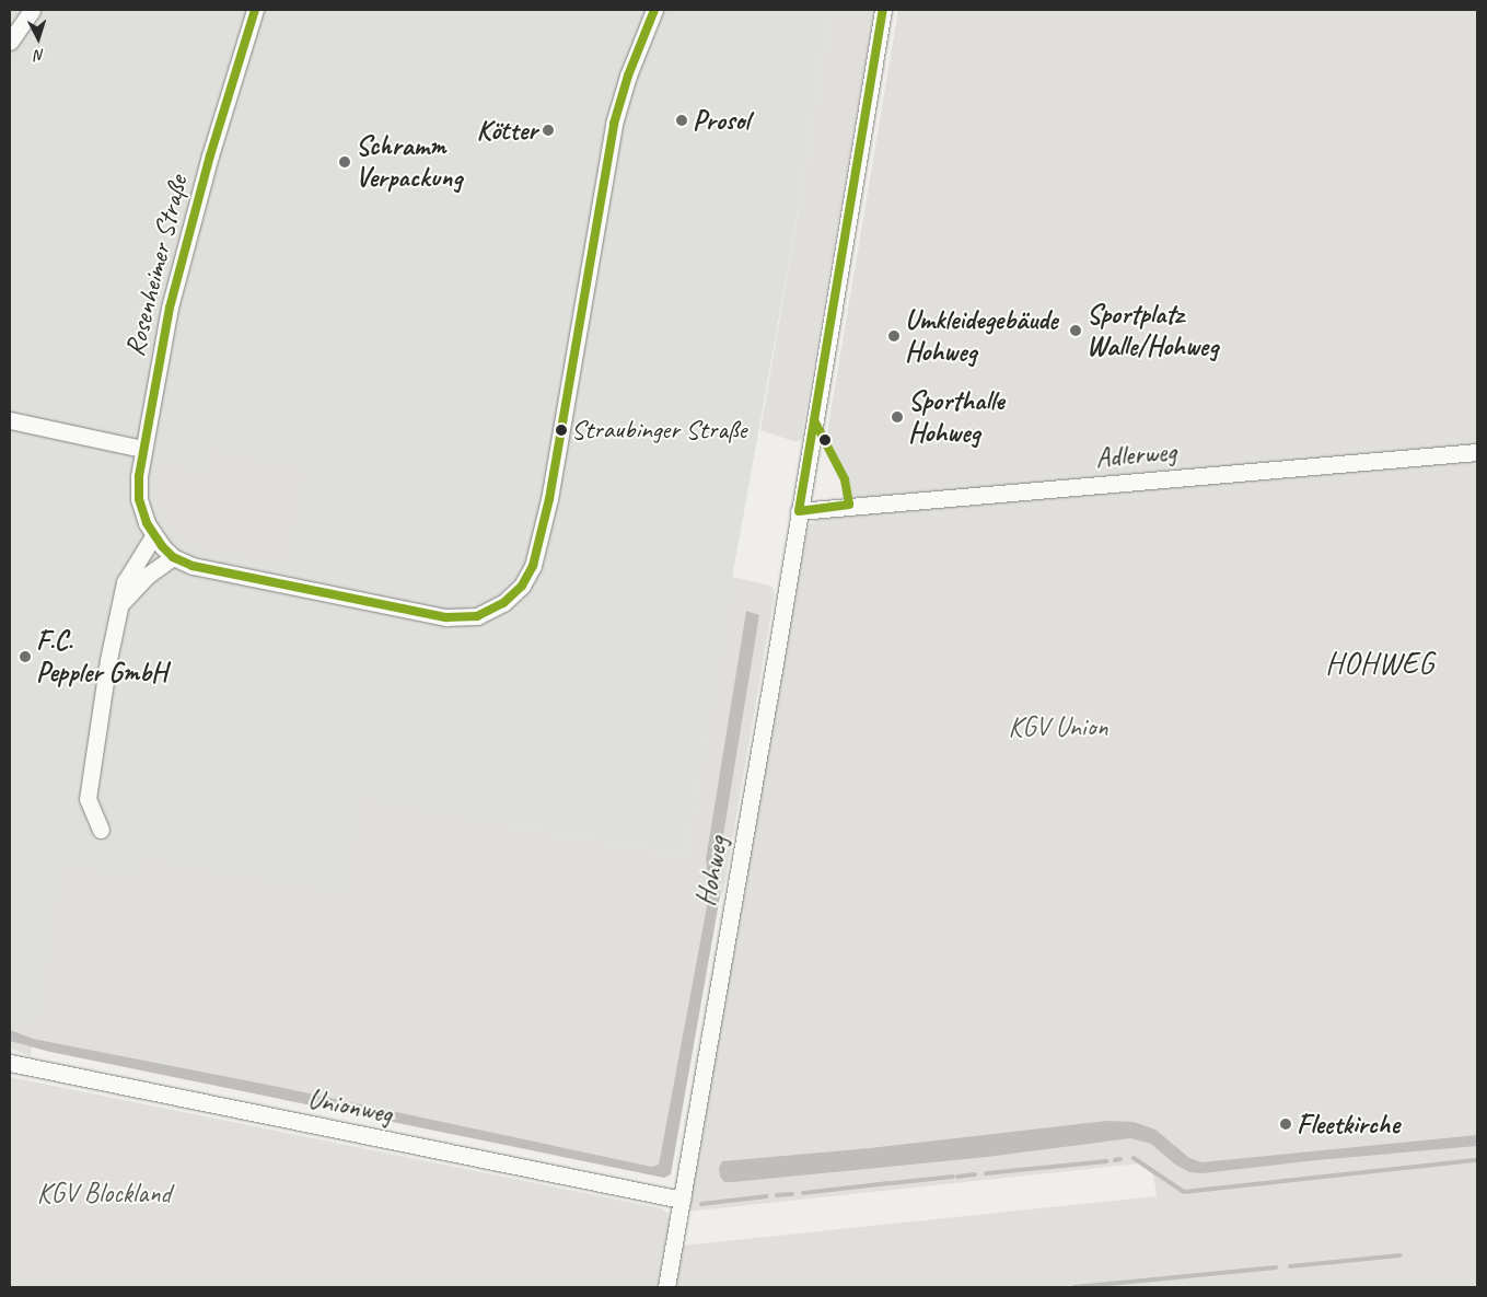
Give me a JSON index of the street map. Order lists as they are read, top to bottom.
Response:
{
  "streets": {
    "street": [
      "Rosenheimer Straße",
      "Adlerweg",
      "Hohweg",
      "Unionweg"
    ]
  },
  "crossings": [
    ["Adlerweg", "Hohweg"],
    ["Hohweg", "Unionweg"]
  ],
  "districts": ["HOHWEG"],
  "parks": ["KGV Union", "KGV Blockland"],
  "places": [
    "Prosol",
    "Kötter",
    "Schramm Verpackung",
    "Sportplatz Walle/Hohweg",
    "Umkleidegebäude Hohweg",
    "Sporthalle Hohweg",
    "Straubinger Straße",
    "F.C. Peppler GmbH",
    "Fleetkirche"
  ],
  "north": "bottom"
}
